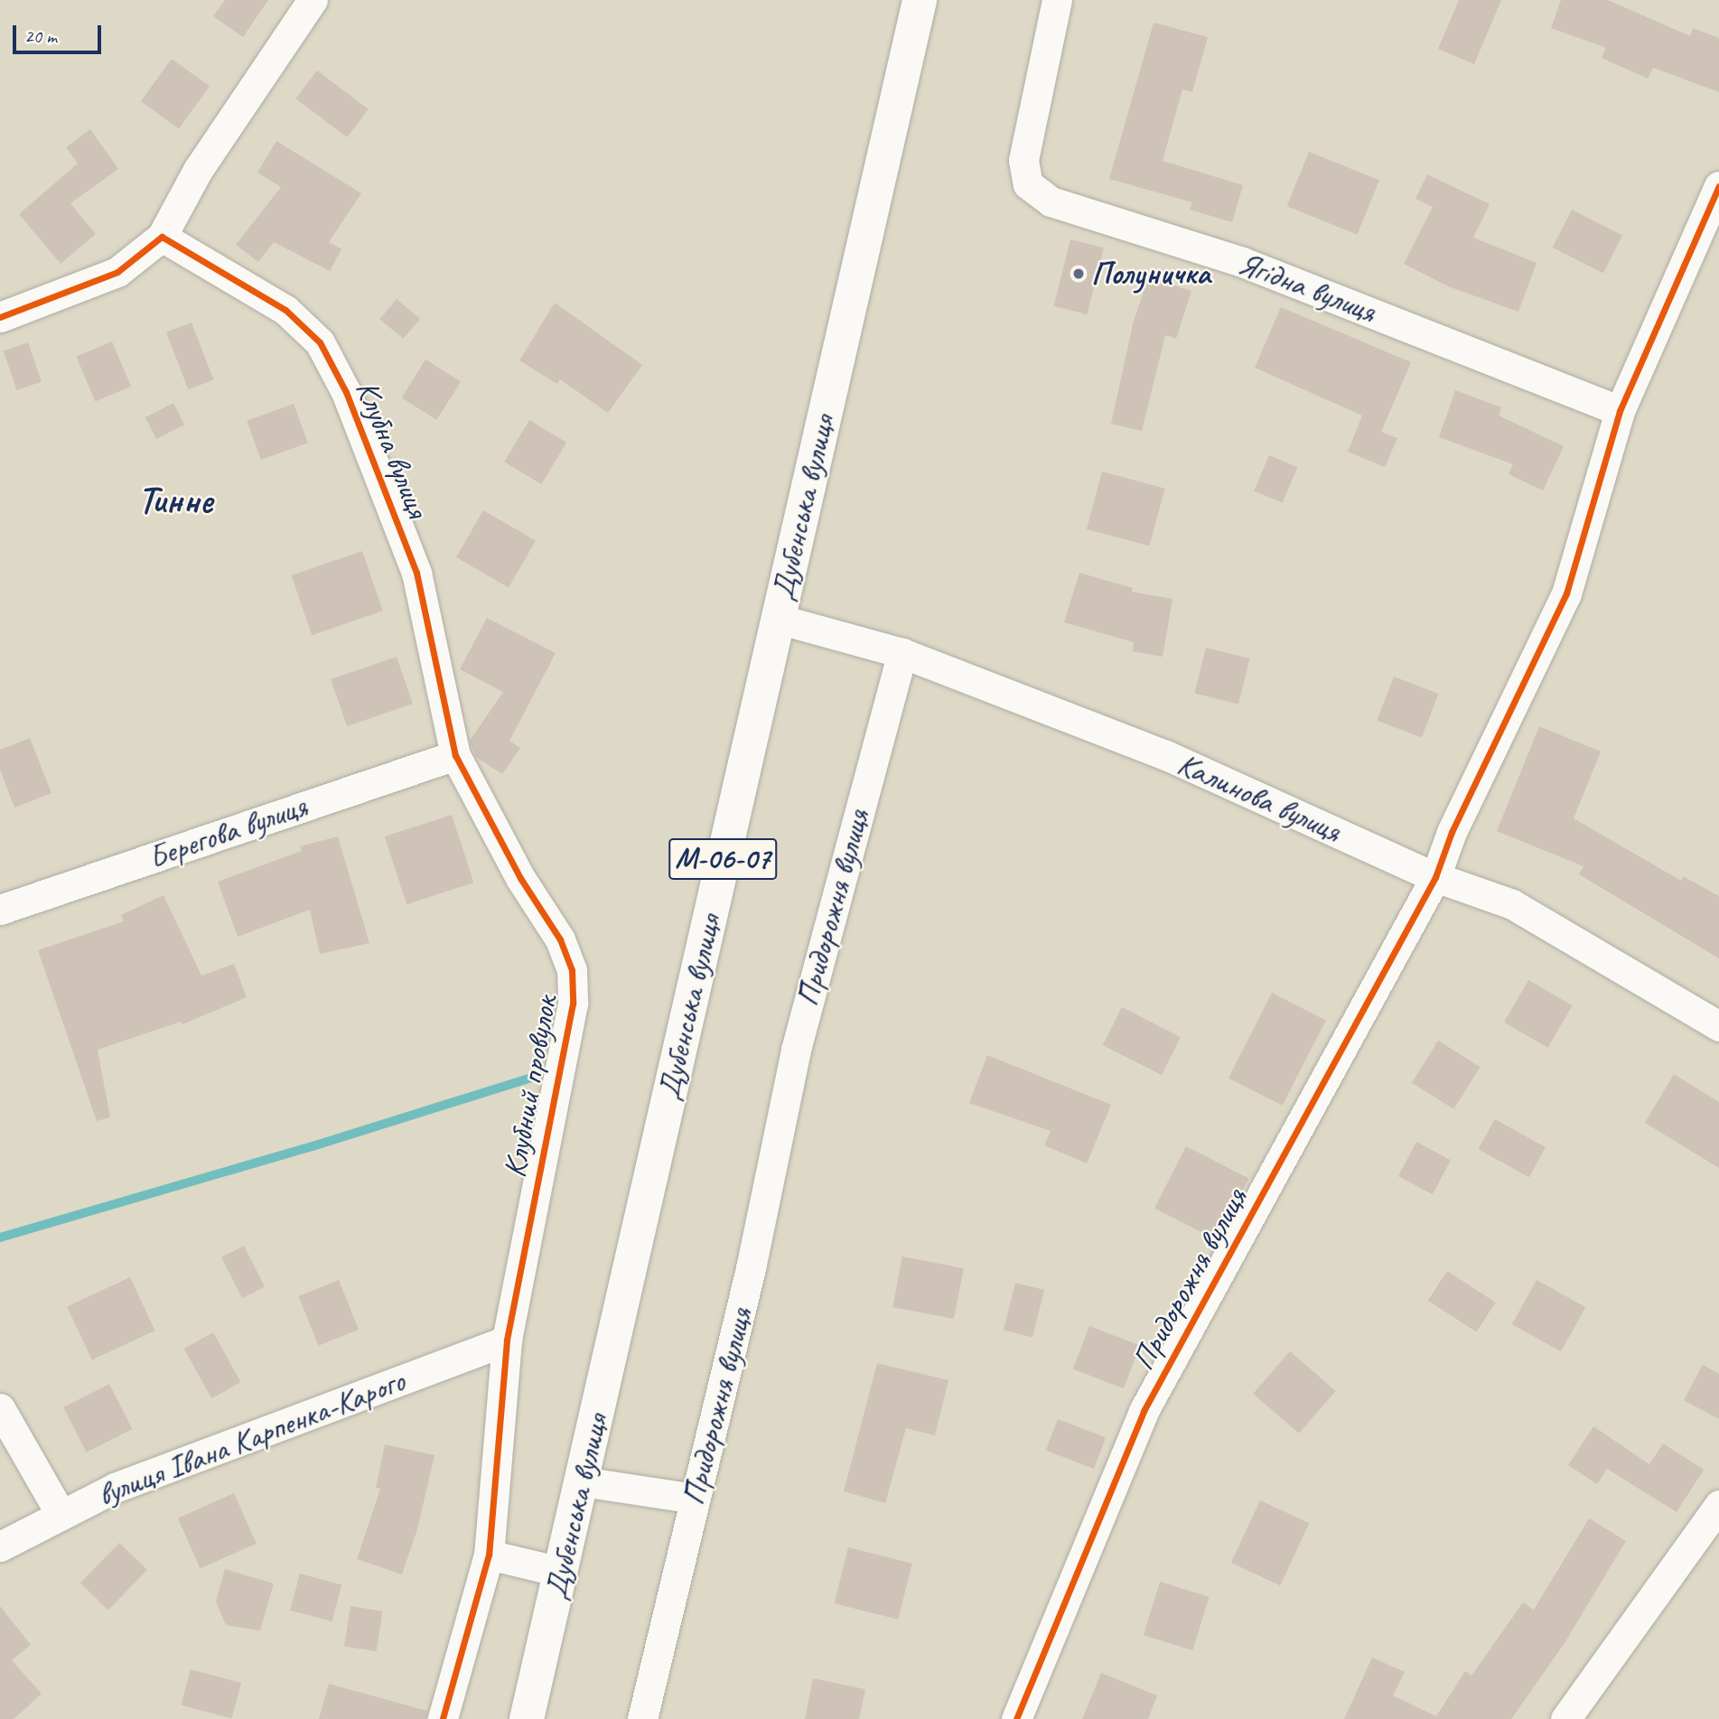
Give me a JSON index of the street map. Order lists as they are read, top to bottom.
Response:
{
  "streets": {
    "main road": ["Дубенська вулиця", "М-06-07"],
    "street": [
      "Ягідна вулиця",
      "Клубна вулиця",
      "Калинова вулиця",
      "Берегова вулиця",
      "Придорожня вулиця",
      "Клубний провулок",
      "вулиця Івана Карпенка-Карого"
    ]
  },
  "crossings": [
    ["Ягідна вулиця", "Придорожня вулиця"],
    ["Клубна вулиця", "Берегова вулиця"],
    ["Клубна вулиця", "Клубний провулок"],
    ["Дубенська вулиця", "Калинова вулиця"],
    ["Калинова вулиця", "Придорожня вулиця"],
    ["Берегова вулиця", "Клубний провулок"],
    ["Клубний провулок", "вулиця Івана Карпенка-Карого"]
  ],
  "districts": ["Тинне"],
  "places": ["Полуничка"],
  "scale_bar": "20 m"
}
